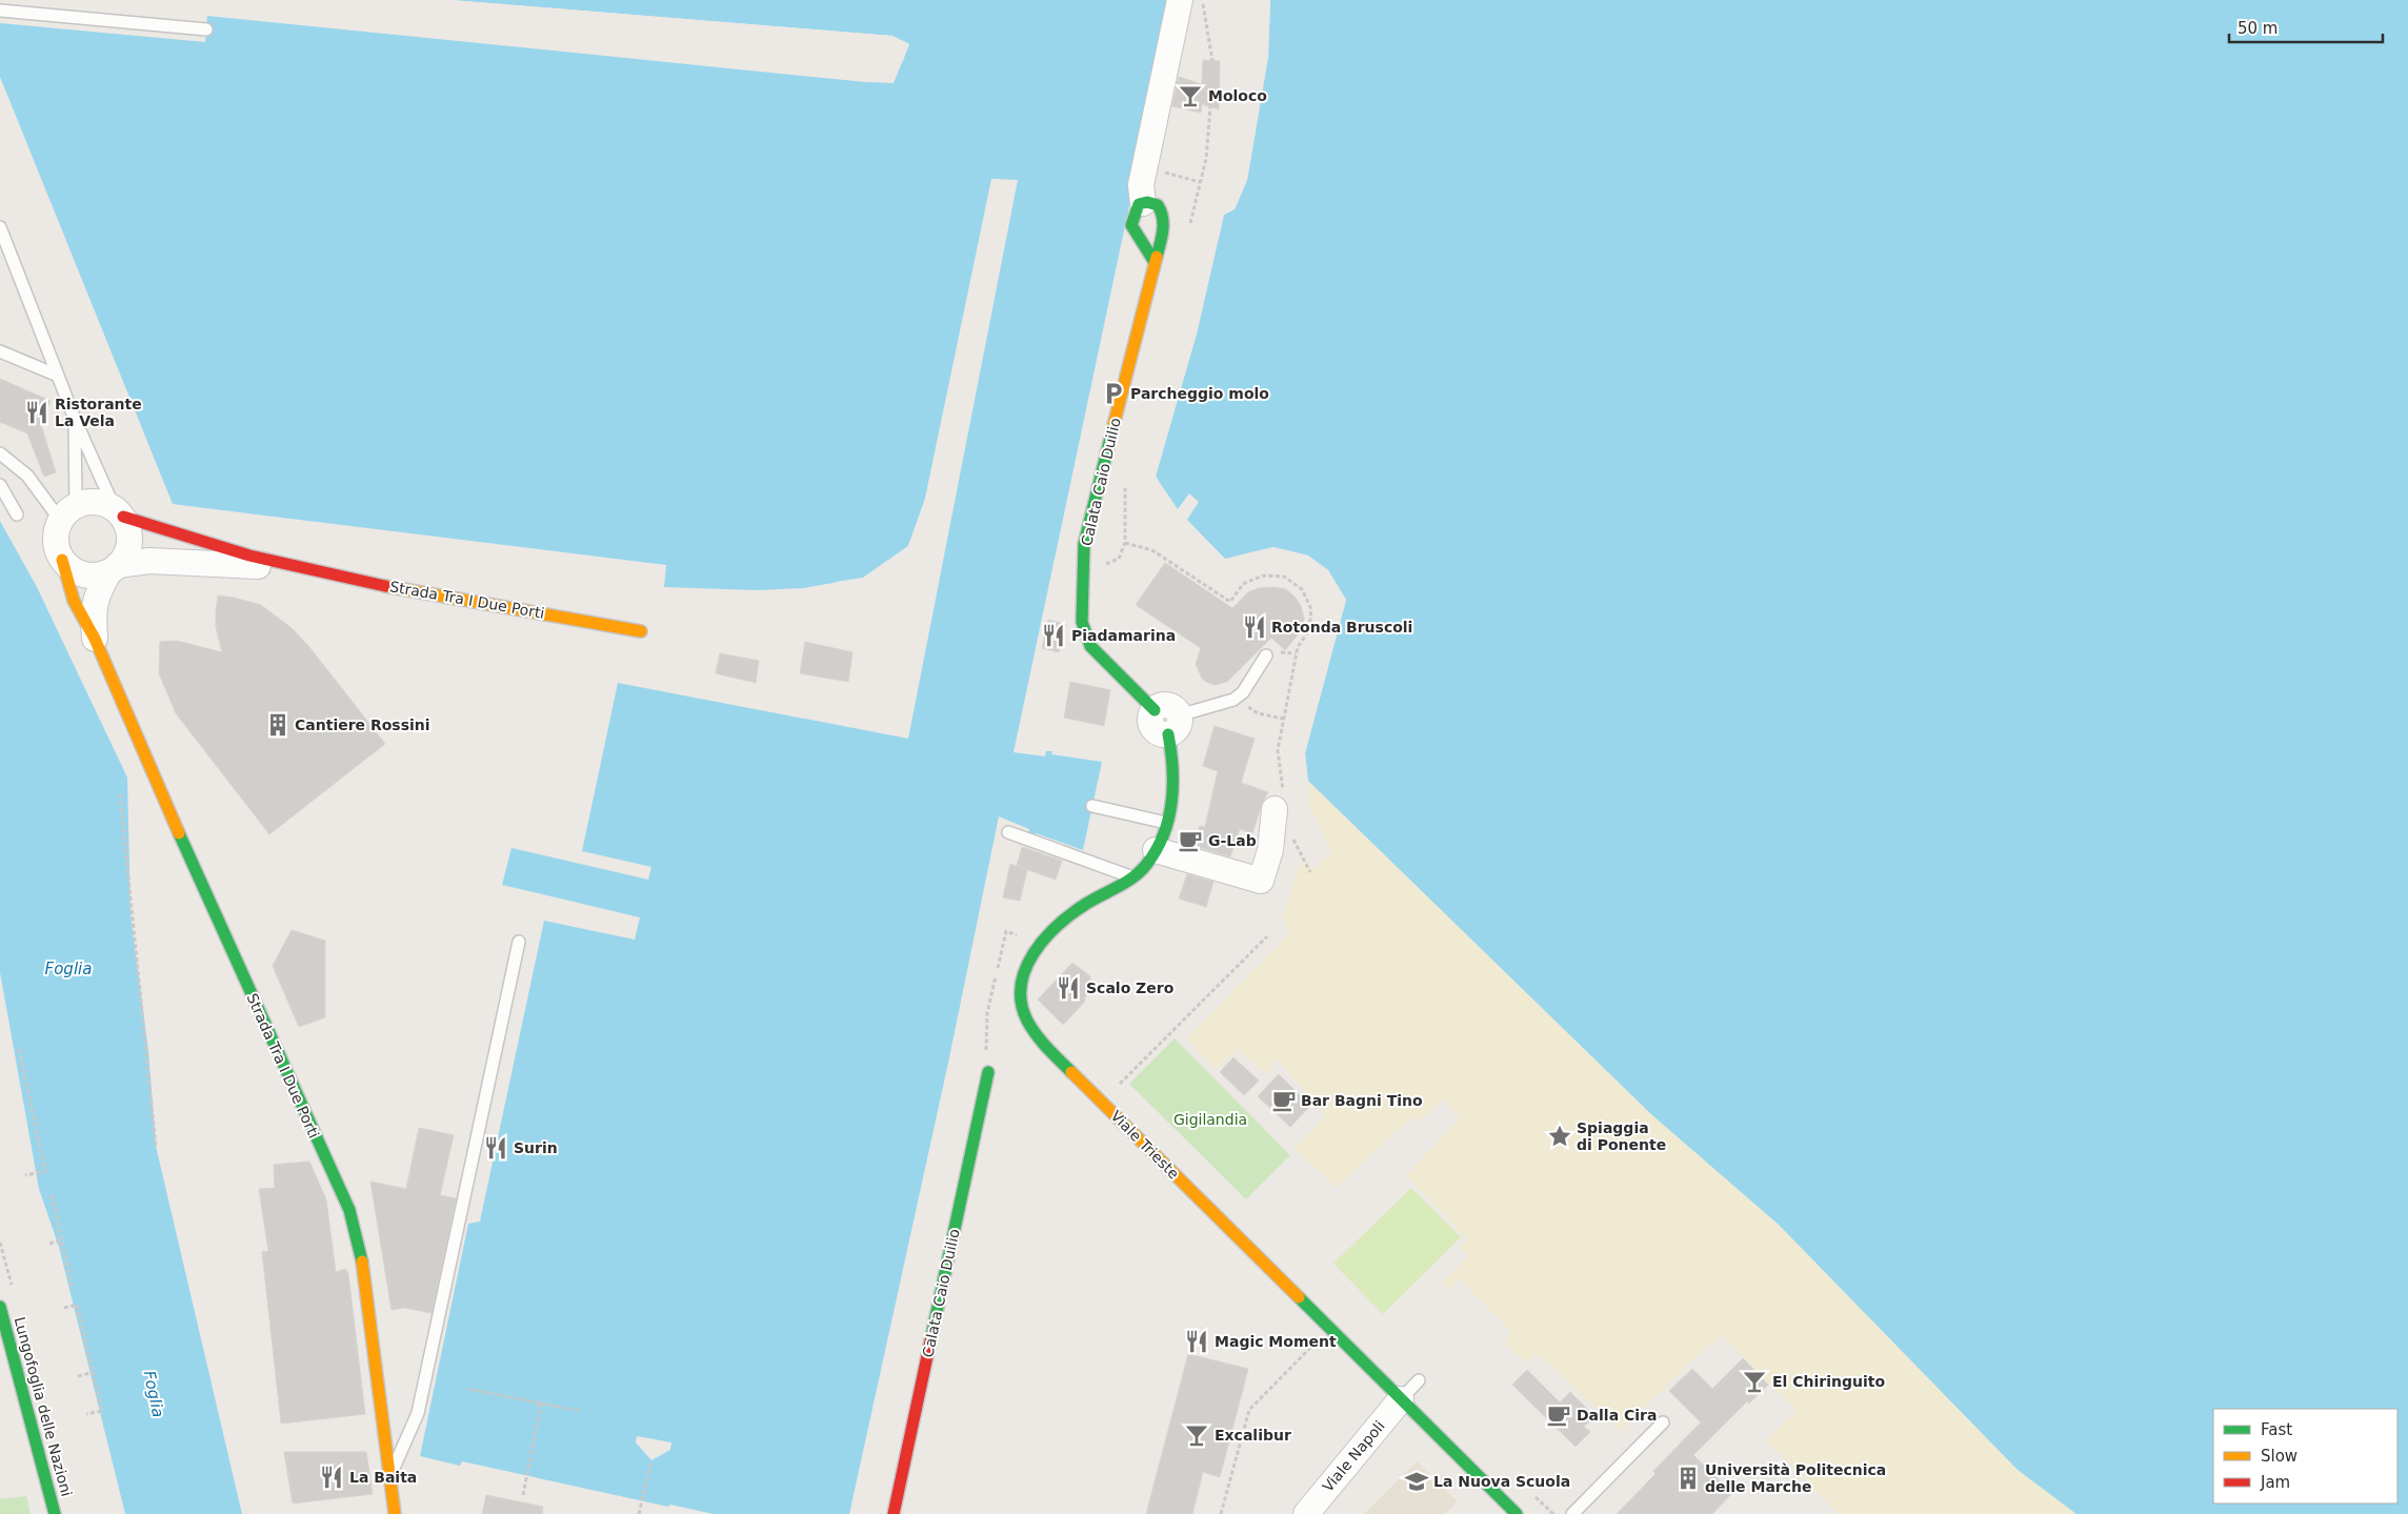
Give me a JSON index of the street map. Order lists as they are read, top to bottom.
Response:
{
  "streets": {
    "street": [
      "Calata Caio Duilio",
      "Strada Tra I Due Porti",
      "Viale Trieste",
      "Lungofoglia delle Nazioni",
      "Viale Napoli"
    ]
  },
  "crossings": [
    ["Viale Trieste", "Viale Napoli"]
  ],
  "water": ["Foglia"],
  "parks": ["Gigilandia"],
  "places": {
    "bar": ["Moloco", "El Chiringuito", "Excalibur"],
    "parking": ["Parcheggio molo"],
    "restaurant": [
      "Ristorante La Vela",
      "Rotonda Bruscoli",
      "Piadamarina",
      "Scalo Zero",
      "Surin",
      "Magic Moment",
      "La Baita"
    ],
    "building": ["Cantiere Rossini", "Università Politecnica delle Marche"],
    "cafe": ["G-Lab", "Bar Bagni Tino", "Dalla Cira"],
    "place": ["Spiaggia di Ponente"],
    "school or university": ["La Nuova Scuola"]
  },
  "legend": ["Fast", "Slow", "Jam"],
  "scale_bar": "50 m"
}
